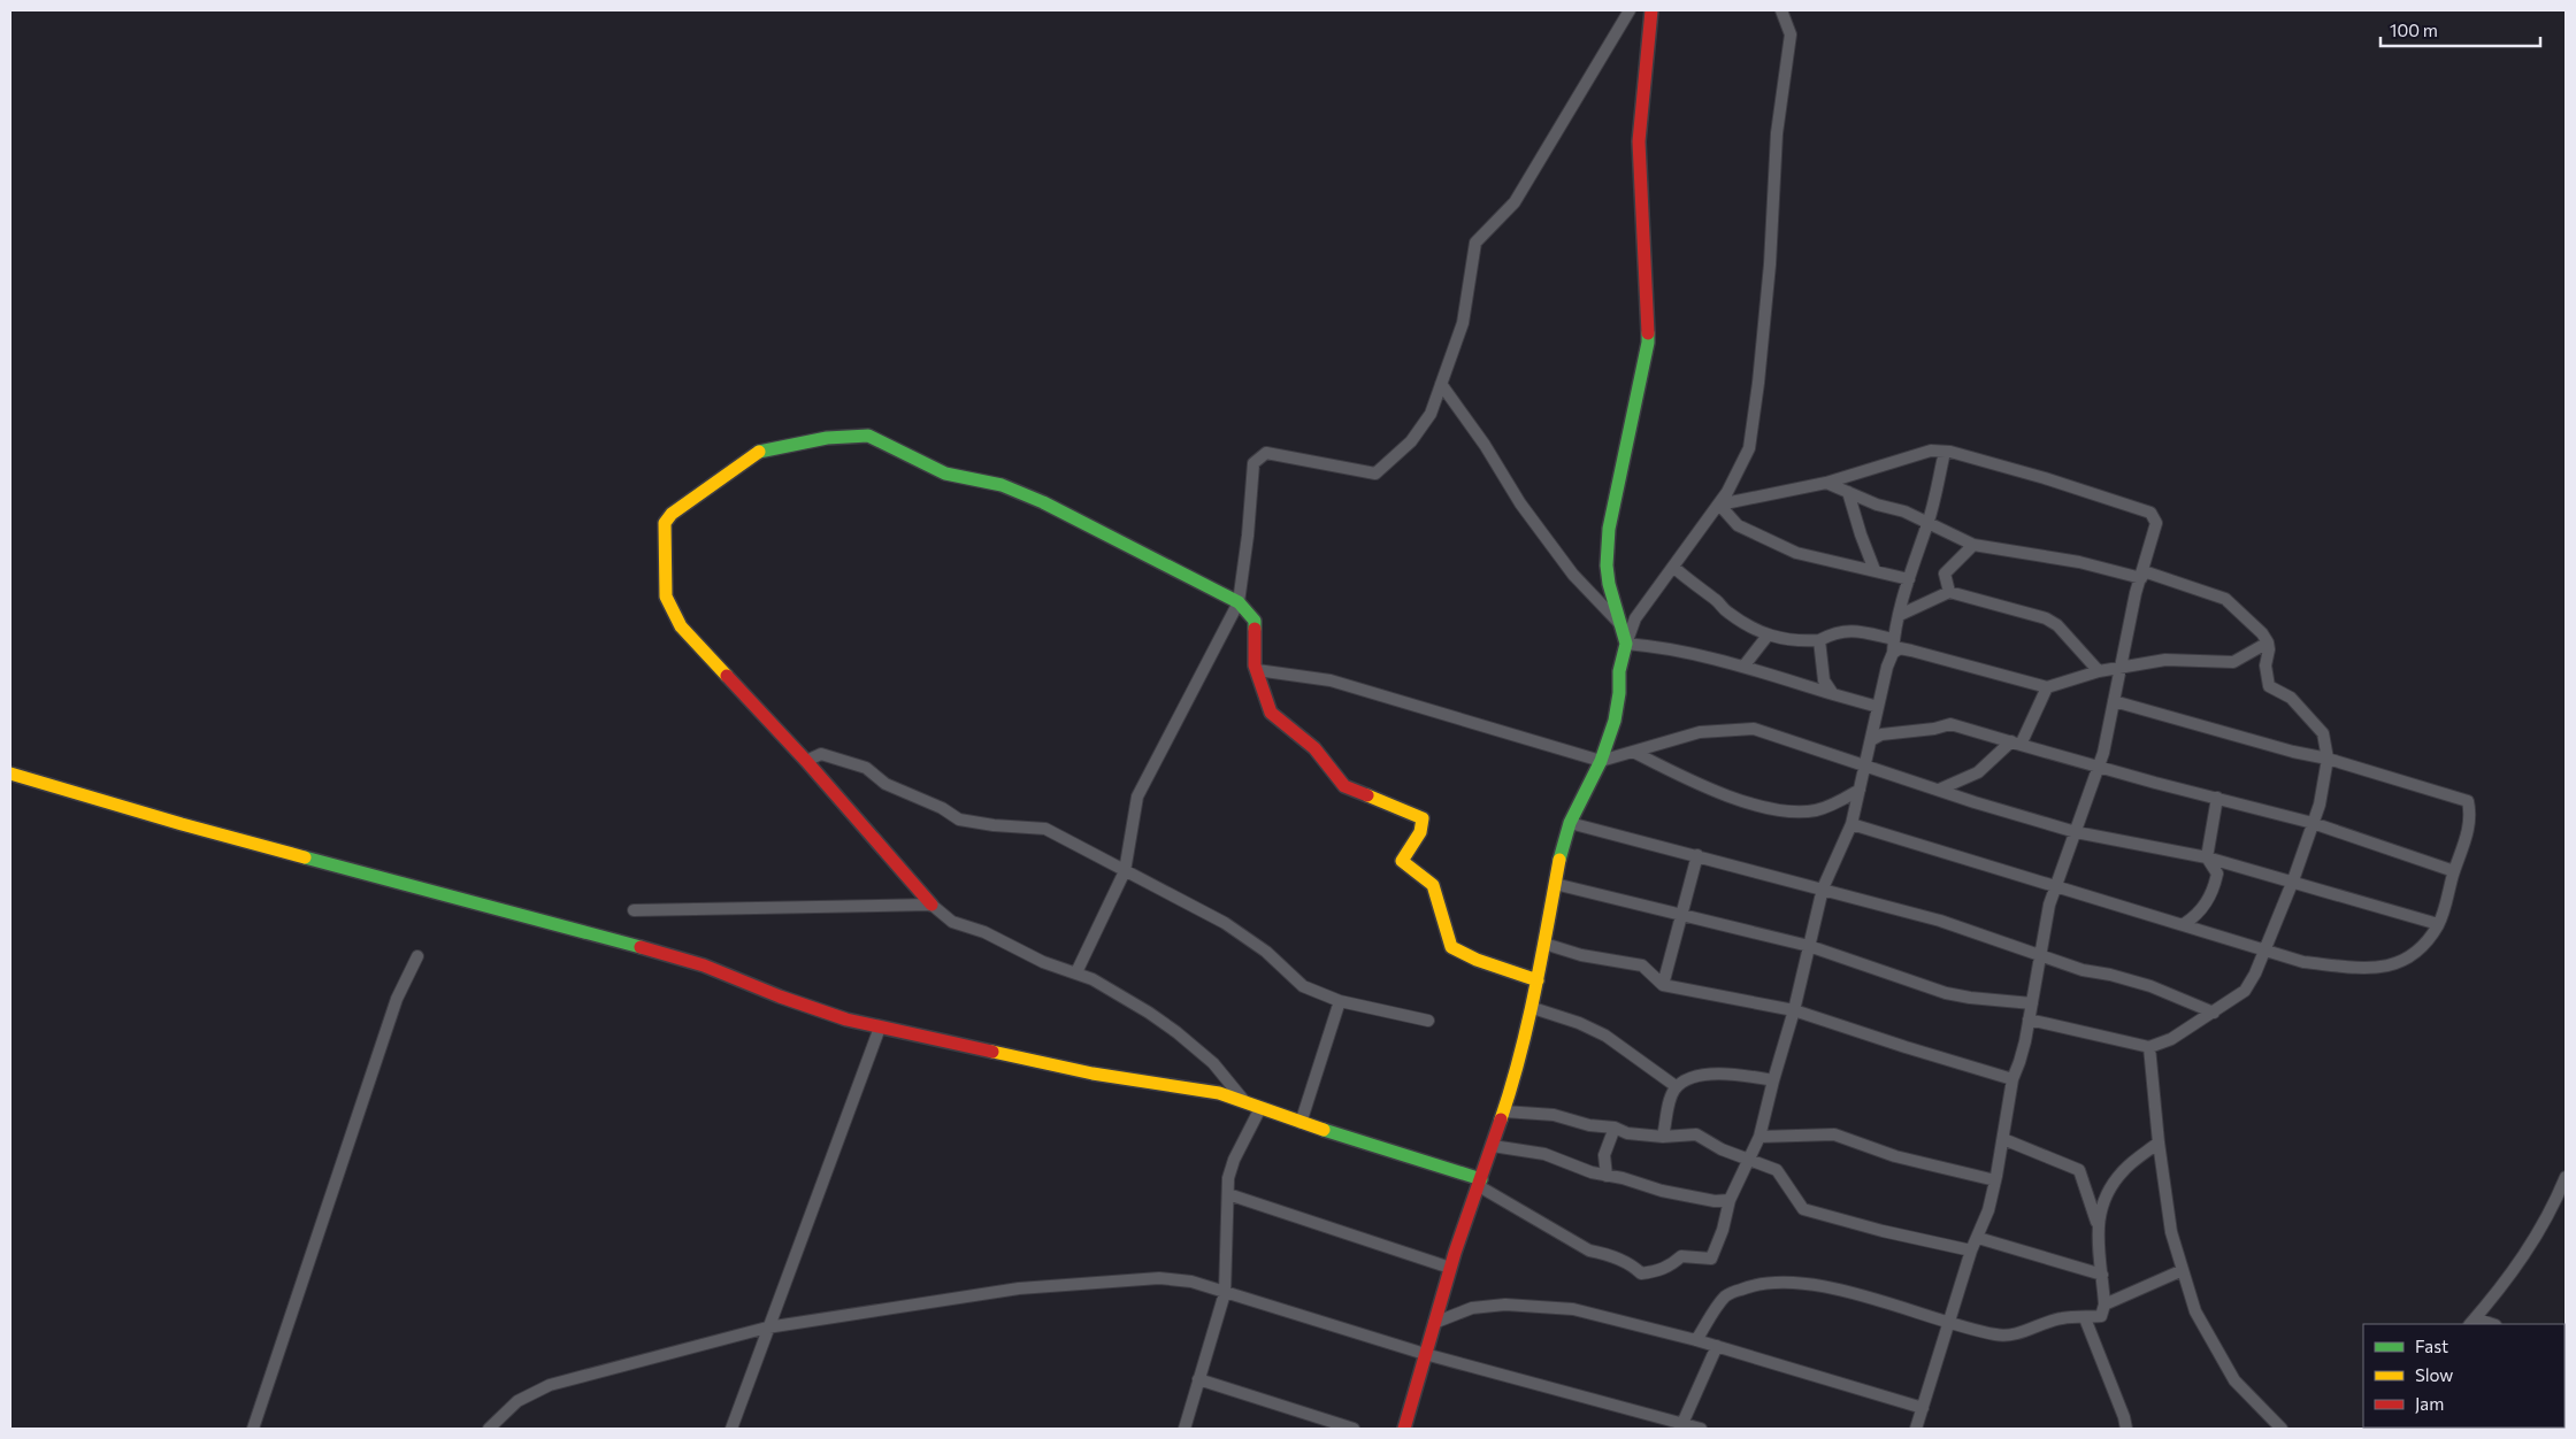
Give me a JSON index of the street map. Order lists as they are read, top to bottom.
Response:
{
  "legend": ["Fast", "Slow", "Jam"],
  "scale_bar": "100 m"
}
